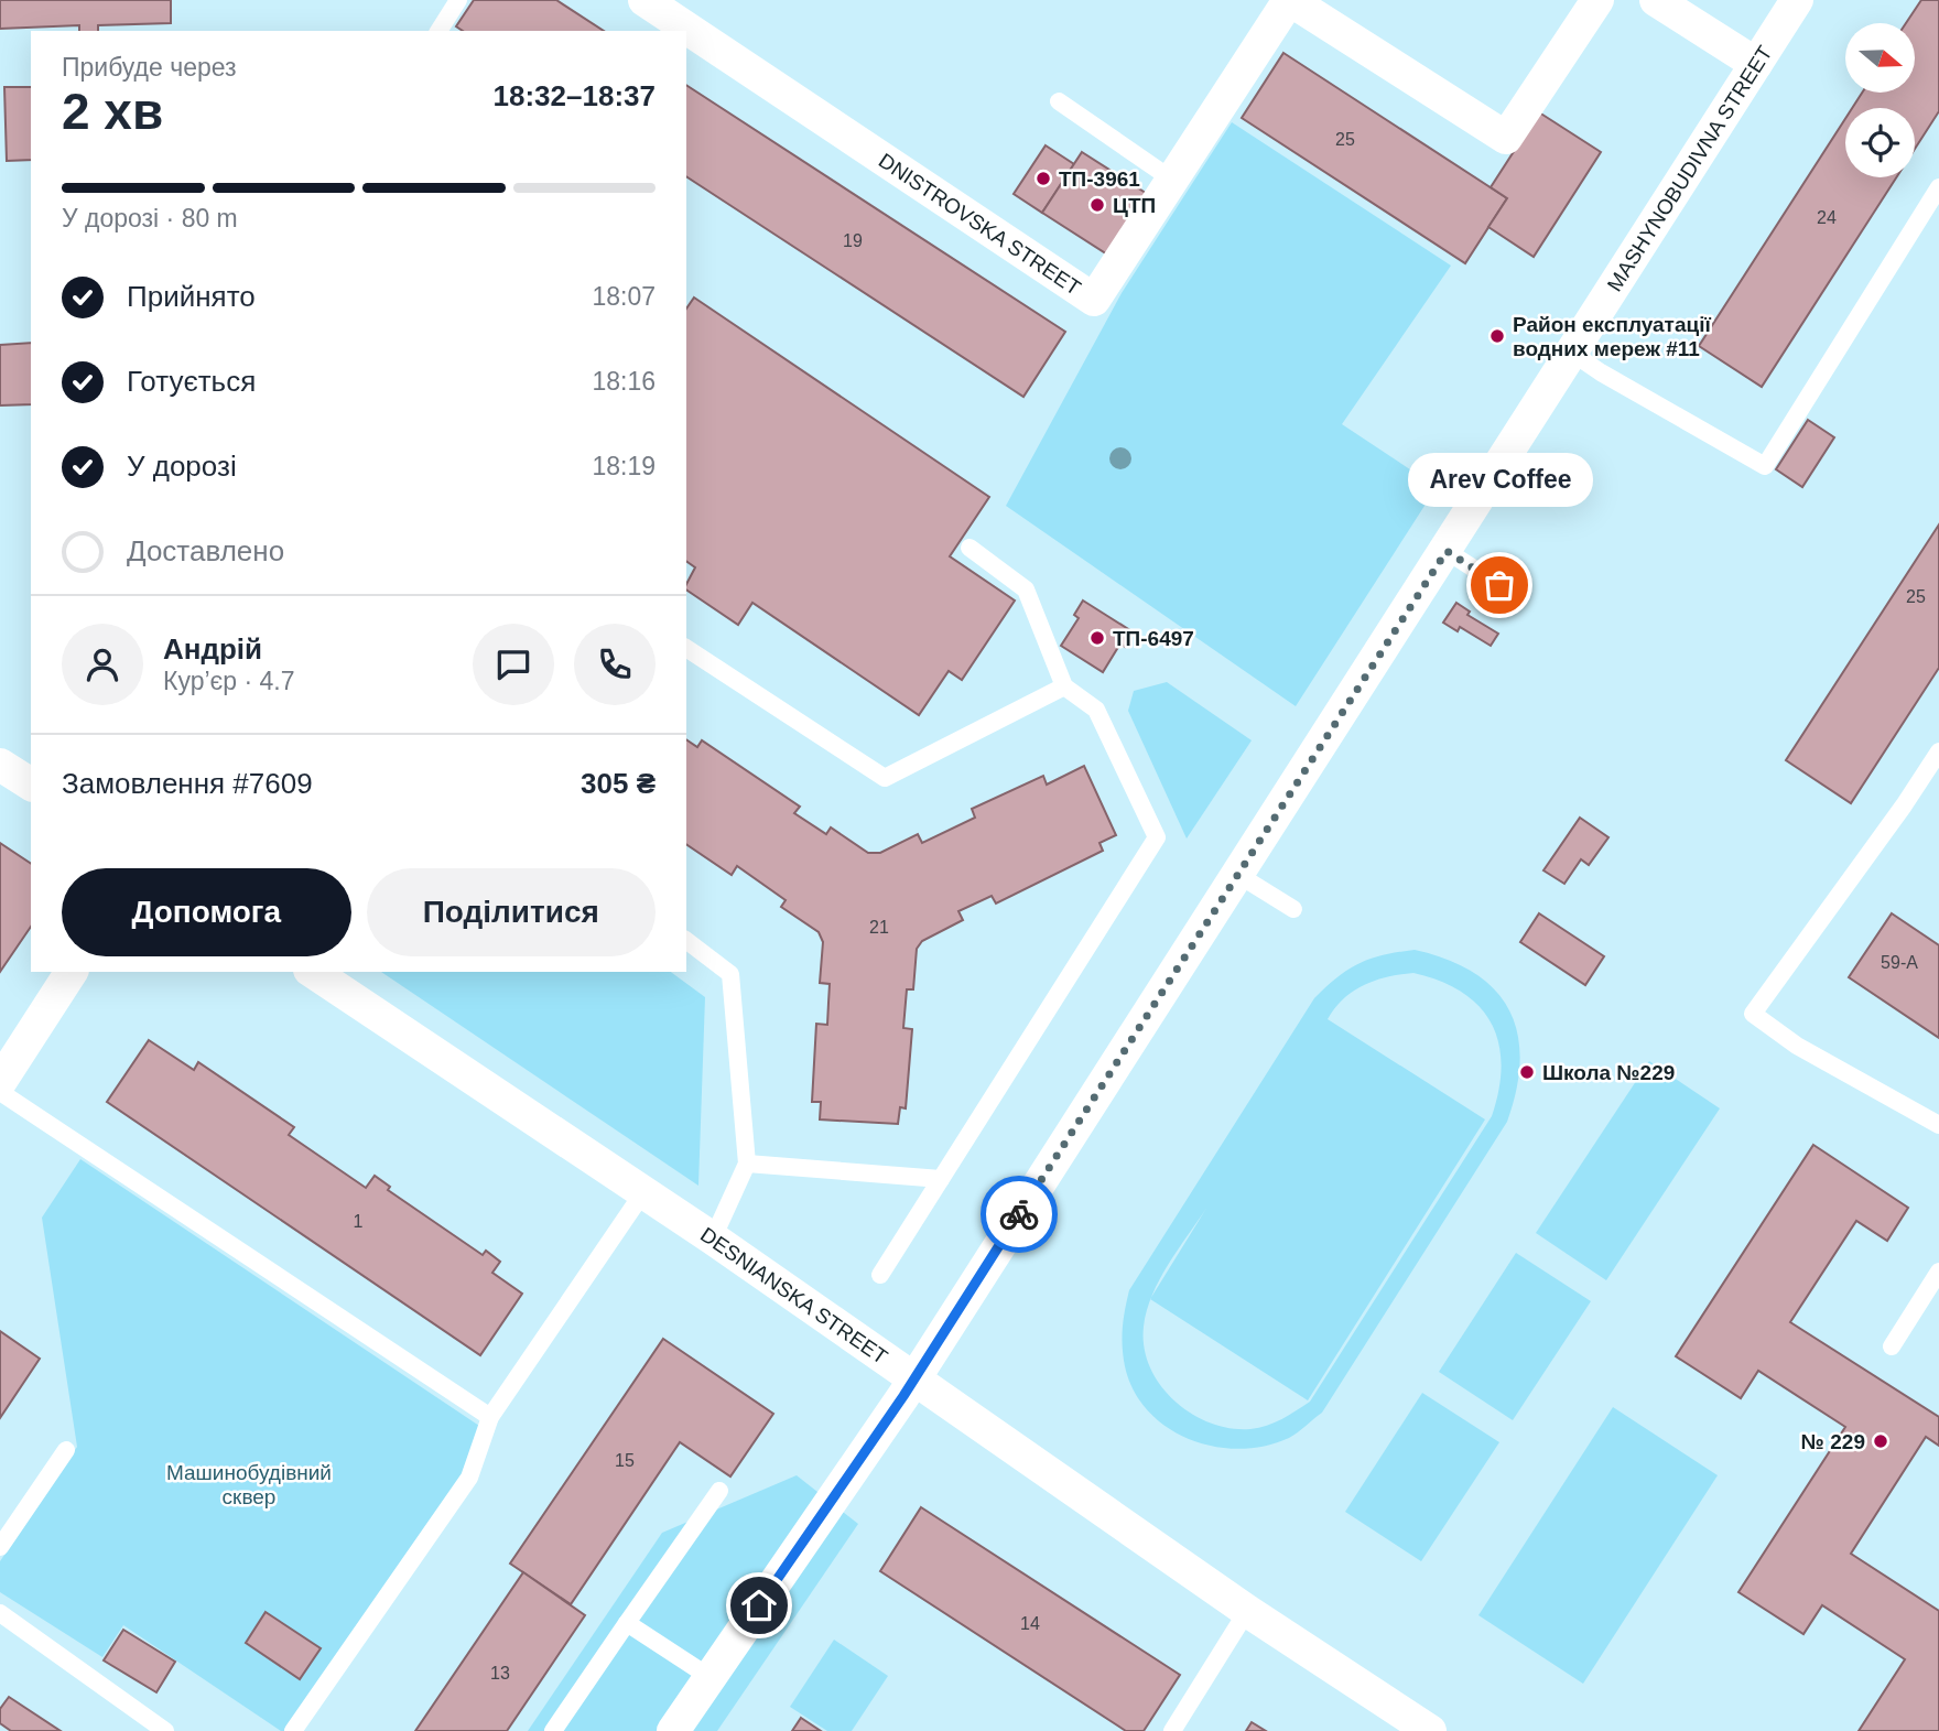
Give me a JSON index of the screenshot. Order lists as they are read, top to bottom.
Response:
{
  "streets": {
    "street": ["MASHYNOBUDIVNA STREET", "DNISTROVSKA STREET", "DESNIANSKA STREET"]
  },
  "crossings": [
    ["MASHYNOBUDIVNA STREET", "DESNIANSKA STREET"]
  ],
  "parks": ["Машинобудівний сквер"],
  "places": [
    "ТП-3961",
    "ЦТП",
    "Район експлуатації водних мереж #11",
    "Arev Coffee",
    "ТП-6497",
    "Школа №229",
    "№ 229"
  ],
  "house_numbers": [
    "25",
    "24",
    "19",
    "25",
    "21",
    "59-А",
    "1",
    "15",
    "14",
    "13"
  ],
  "north": "right",
  "page": {
    "heading": ["2 хв", "Прибуде через", "18:32–18:37"],
    "panel": [
      "Андрій",
      "Кур’єр · 4.7",
      "Замовлення #7609",
      "305 ₴"
    ],
    "bar": "У дорозі · 80 m",
    "list": [
      ["Прийнято", "18:07"],
      ["Готується", "18:16"],
      ["У дорозі", "18:19"],
      "Доставлено"
    ],
    "bubble": "Arev Coffee",
    "buttons": ["Допомога", "Поділитися"]
  }
}
